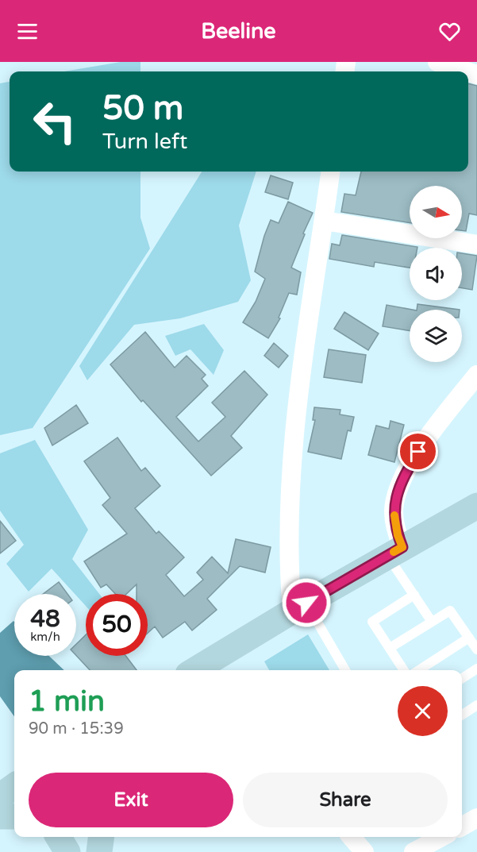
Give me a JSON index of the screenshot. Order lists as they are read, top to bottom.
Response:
{
  "north": "right",
  "page": {
    "header": "Beeline",
    "turn": ["50 m", "Turn left"],
    "speed": "48 km/h",
    "limit": "50",
    "heading": ["1 min", "90 m · 15:39"],
    "buttons": ["Exit", "Share"]
  }
}
